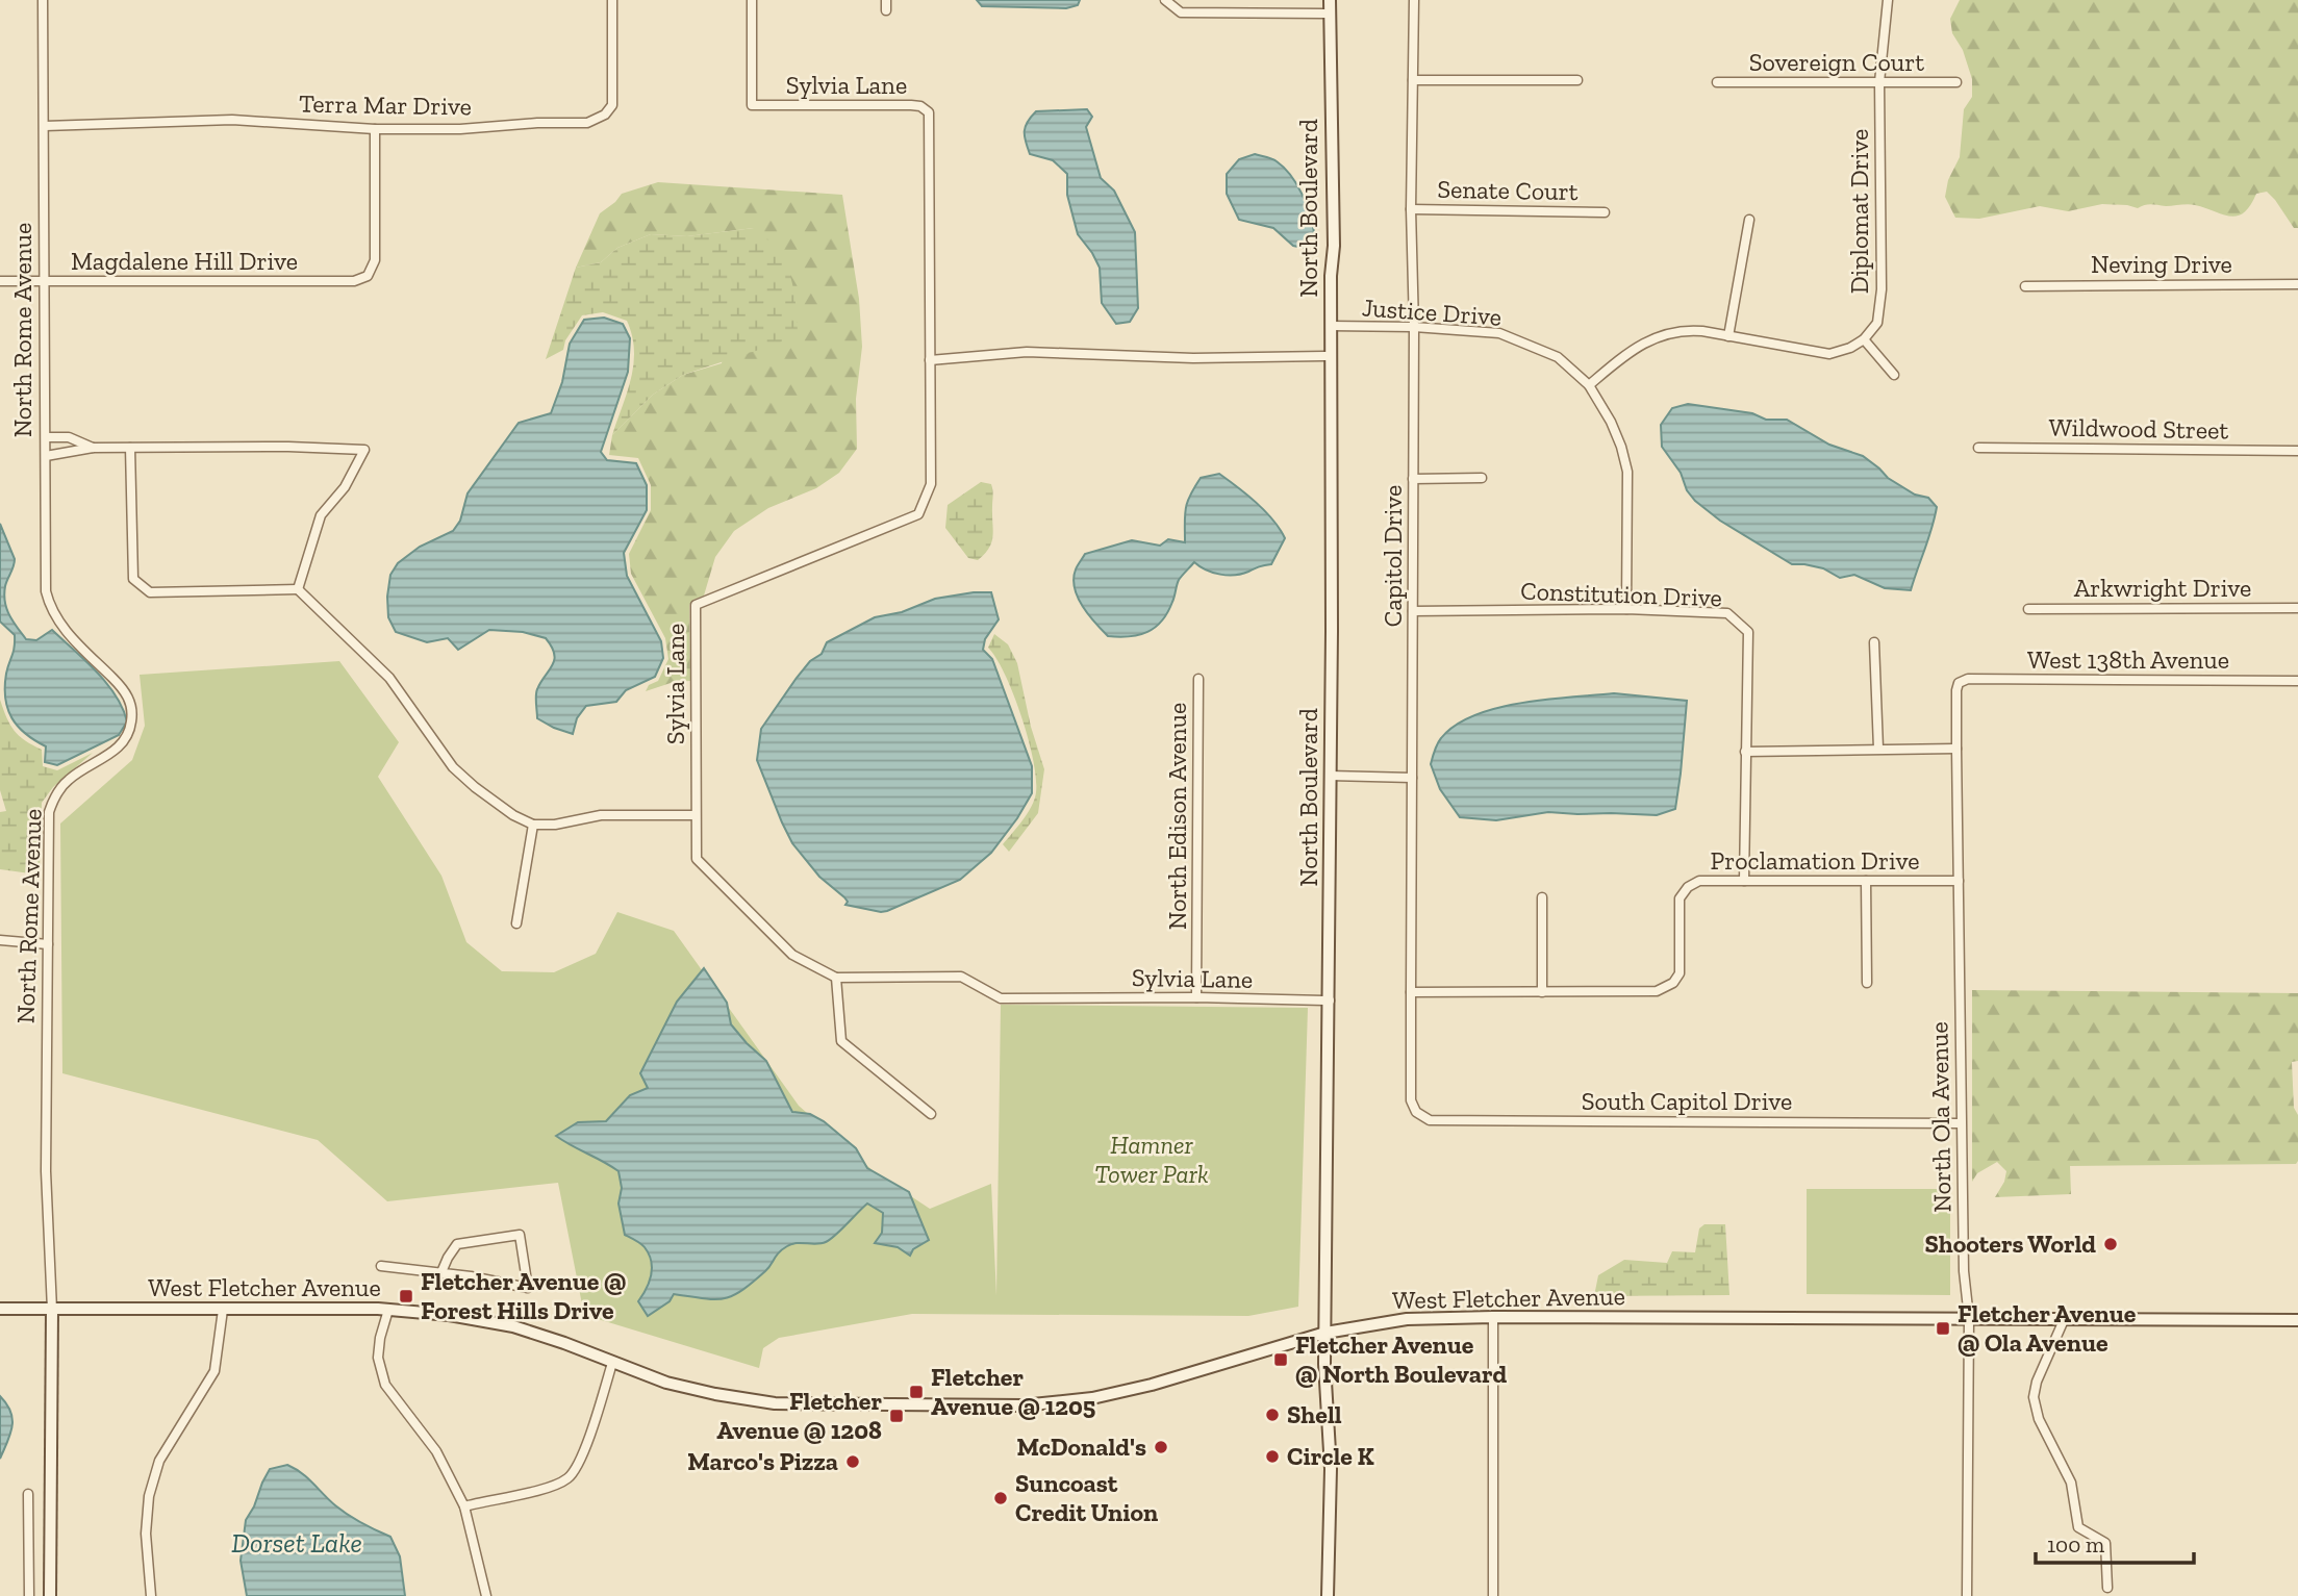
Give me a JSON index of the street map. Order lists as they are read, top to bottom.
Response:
{
  "streets": {
    "main road": ["North Boulevard", "North Rome Avenue", "West Fletcher Avenue"],
    "street": [
      "Sovereign Court",
      "Sylvia Lane",
      "Terra Mar Drive",
      "Senate Court",
      "Diplomat Drive",
      "Magdalene Hill Drive",
      "Neving Drive",
      "Justice Drive",
      "Wildwood Street",
      "Capitol Drive",
      "Arkwright Drive",
      "Constitution Drive",
      "West 138th Avenue",
      "North Edison Avenue",
      "Proclamation Drive",
      "South Capitol Drive",
      "North Ola Avenue"
    ]
  },
  "crossings": [
    ["Sovereign Court", "Diplomat Drive"],
    ["Sylvia Lane", "North Boulevard"],
    ["Sylvia Lane", "North Edison Avenue"],
    ["Terra Mar Drive", "Magdalene Hill Drive"],
    ["Terra Mar Drive", "North Rome Avenue"],
    ["Senate Court", "Capitol Drive"],
    ["North Boulevard", "Justice Drive"],
    ["North Boulevard", "West Fletcher Avenue"],
    ["Magdalene Hill Drive", "North Rome Avenue"],
    ["Justice Drive", "Capitol Drive"],
    ["Justice Drive", "Constitution Drive"],
    ["North Rome Avenue", "West Fletcher Avenue"],
    ["Capitol Drive", "Constitution Drive"],
    ["Capitol Drive", "Proclamation Drive"],
    ["Capitol Drive", "South Capitol Drive"],
    ["Constitution Drive", "Proclamation Drive"],
    ["West 138th Avenue", "North Ola Avenue"],
    ["Proclamation Drive", "North Ola Avenue"],
    ["South Capitol Drive", "North Ola Avenue"],
    ["North Ola Avenue", "West Fletcher Avenue"]
  ],
  "water": ["Dorset Lake"],
  "parks": ["Hamner Tower Park"],
  "places": {
    "other": [
      "Shooters World",
      "Shell",
      "McDonald's",
      "Circle K",
      "Marco's Pizza",
      "Suncoast Credit Union"
    ],
    "transit": [
      "Fletcher Avenue @ Forest Hills Drive",
      "Fletcher Avenue @ Ola Avenue",
      "Fletcher Avenue @ North Boulevard",
      "Fletcher Avenue @ 1205",
      "Fletcher Avenue @ 1208"
    ]
  },
  "scale_bar": "100 m"
}
